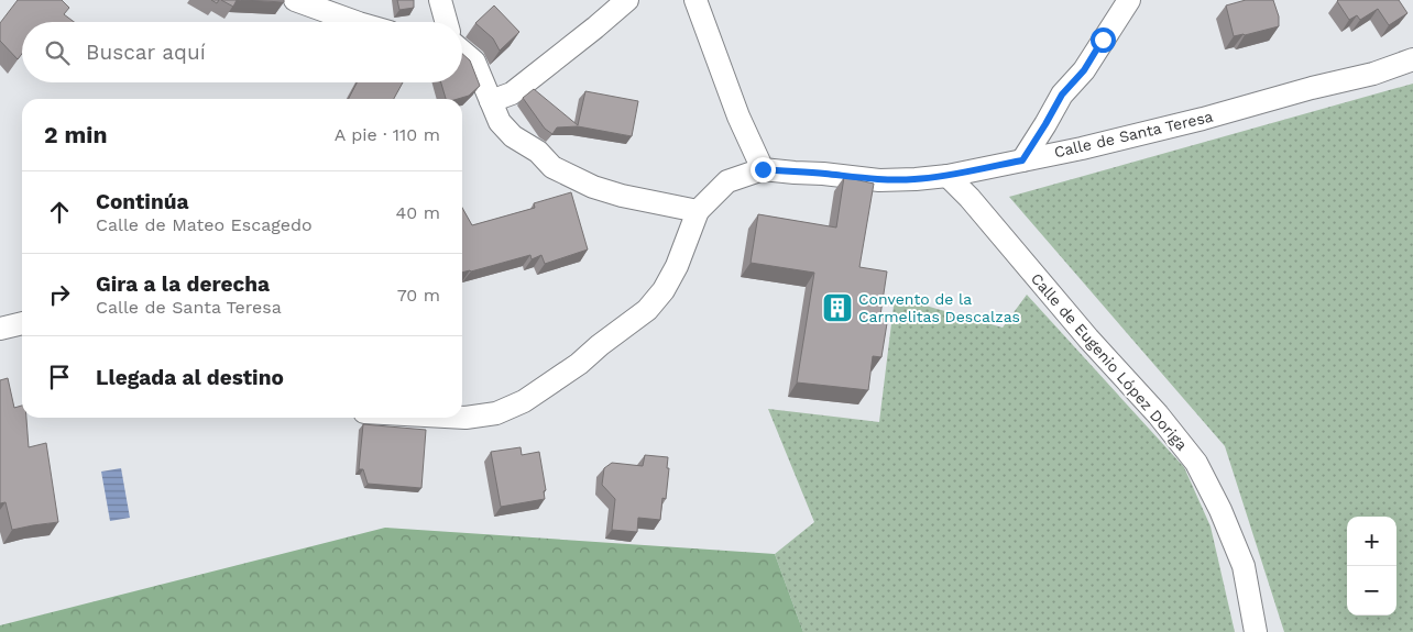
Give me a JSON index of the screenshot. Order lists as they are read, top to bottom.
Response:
{
  "streets": {
    "street": ["Calle de Santa Teresa", "Calle de Eugenio López Doriga"]
  },
  "crossings": [
    ["Calle de Santa Teresa", "Calle de Eugenio López Doriga"]
  ],
  "places": {
    "building": ["Convento de la Carmelitas Descalzas"]
  },
  "page": {
    "search": "Buscar aquí",
    "heading": ["2 min", "A pie · 110 m"],
    "list": [
      ["Continúa", "Calle de Mateo Escagedo", "40 m"],
      ["Gira a la derecha", "Calle de Santa Teresa", "70 m"],
      "Llegada al destino"
    ],
    "map_buttons": ["+", "−"]
  }
}
